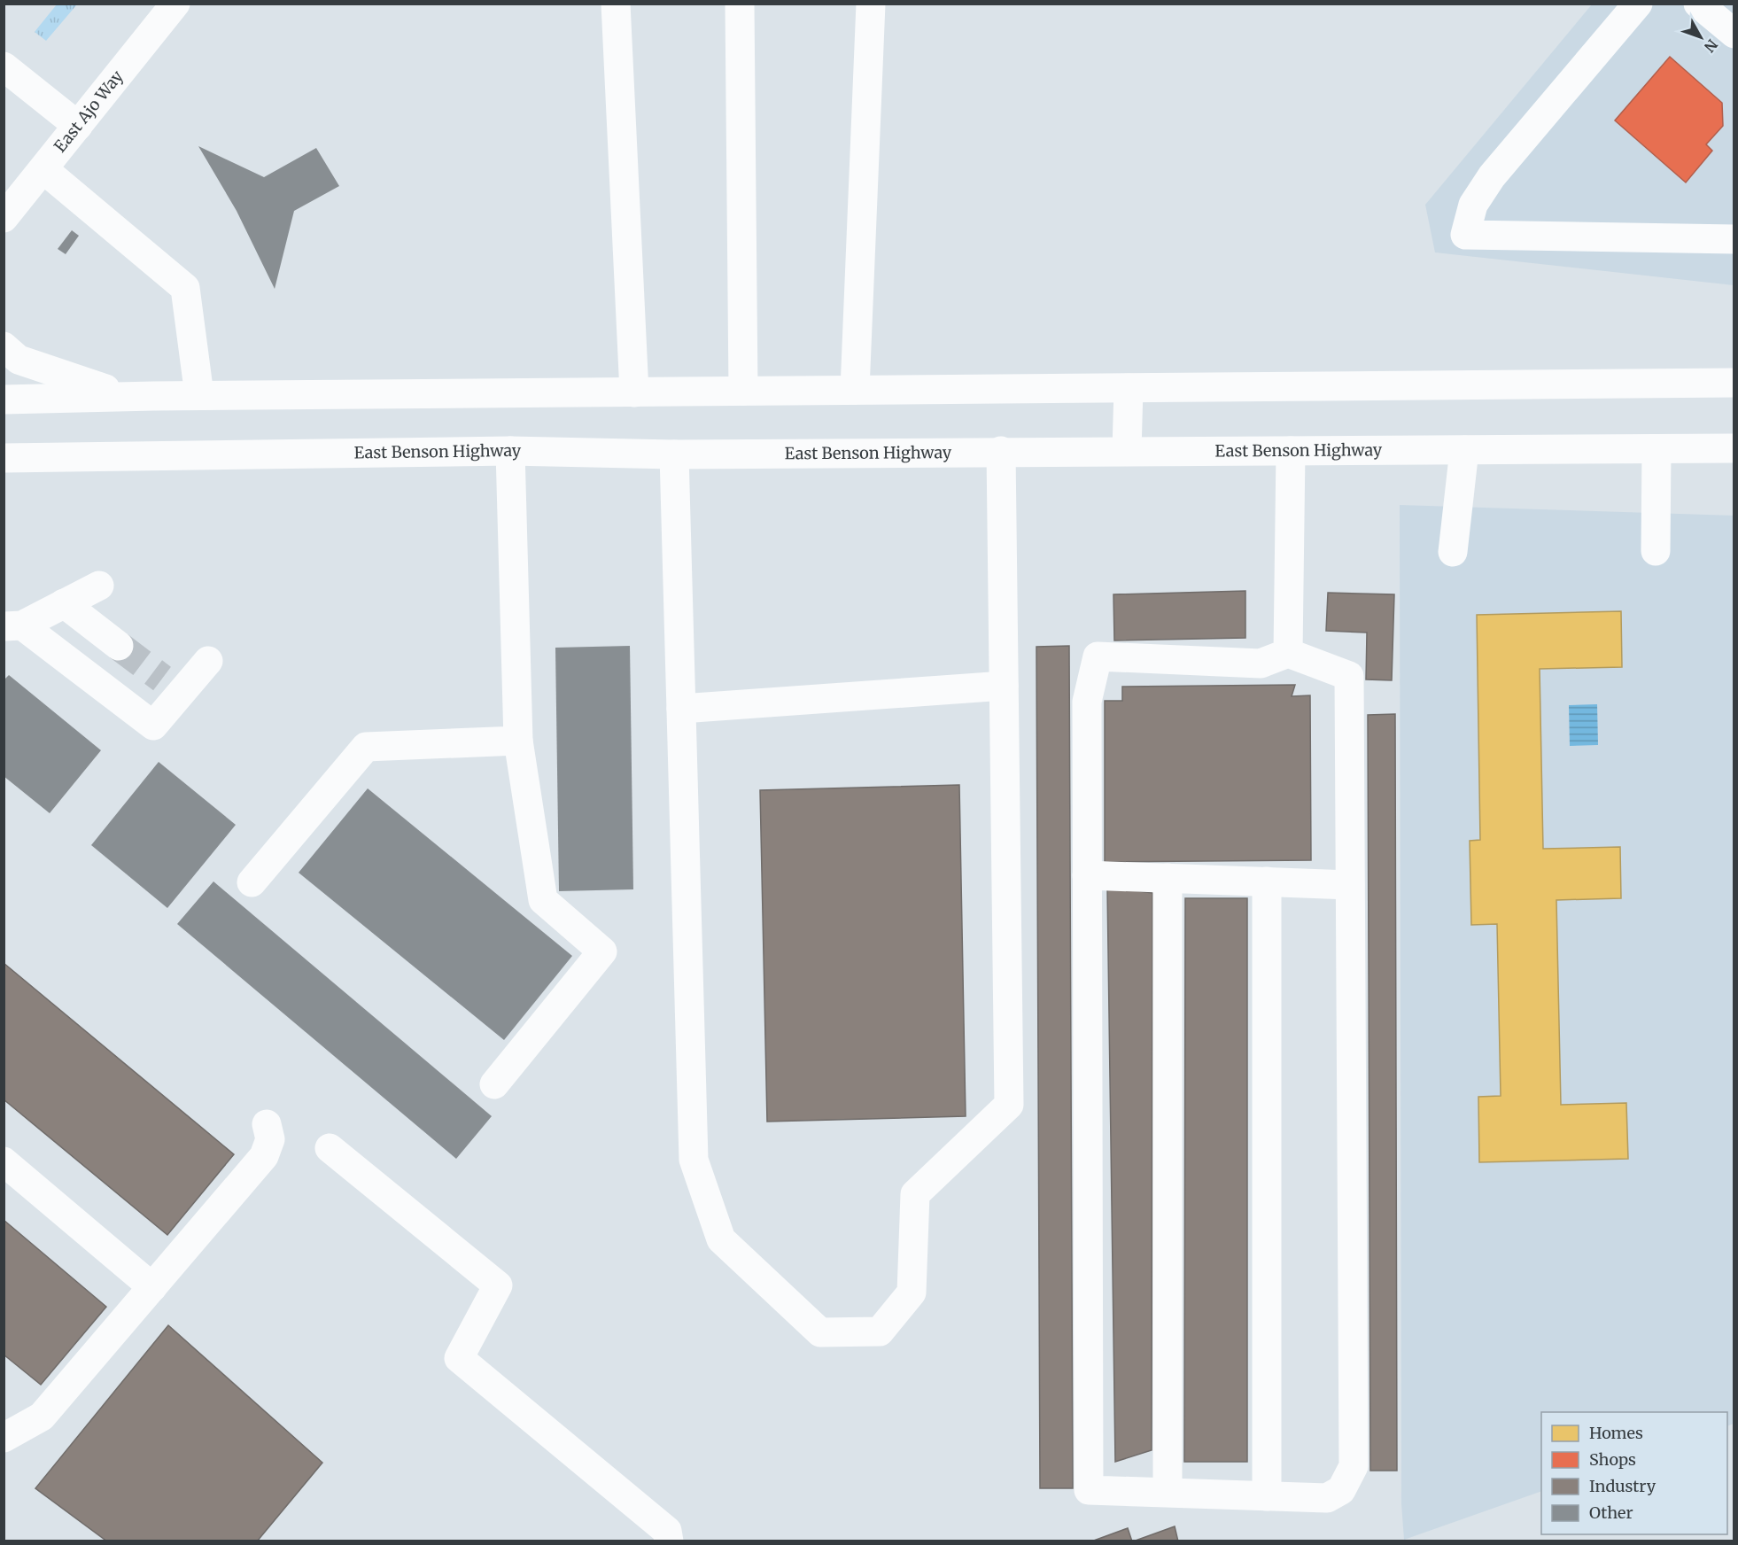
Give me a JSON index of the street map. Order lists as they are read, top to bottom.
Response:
{
  "streets": {
    "main road": ["East Ajo Way", "East Benson Highway"]
  },
  "legend": [
    "Homes",
    "Shops",
    "Industry",
    "Other"
  ],
  "north": "bottom right"
}
